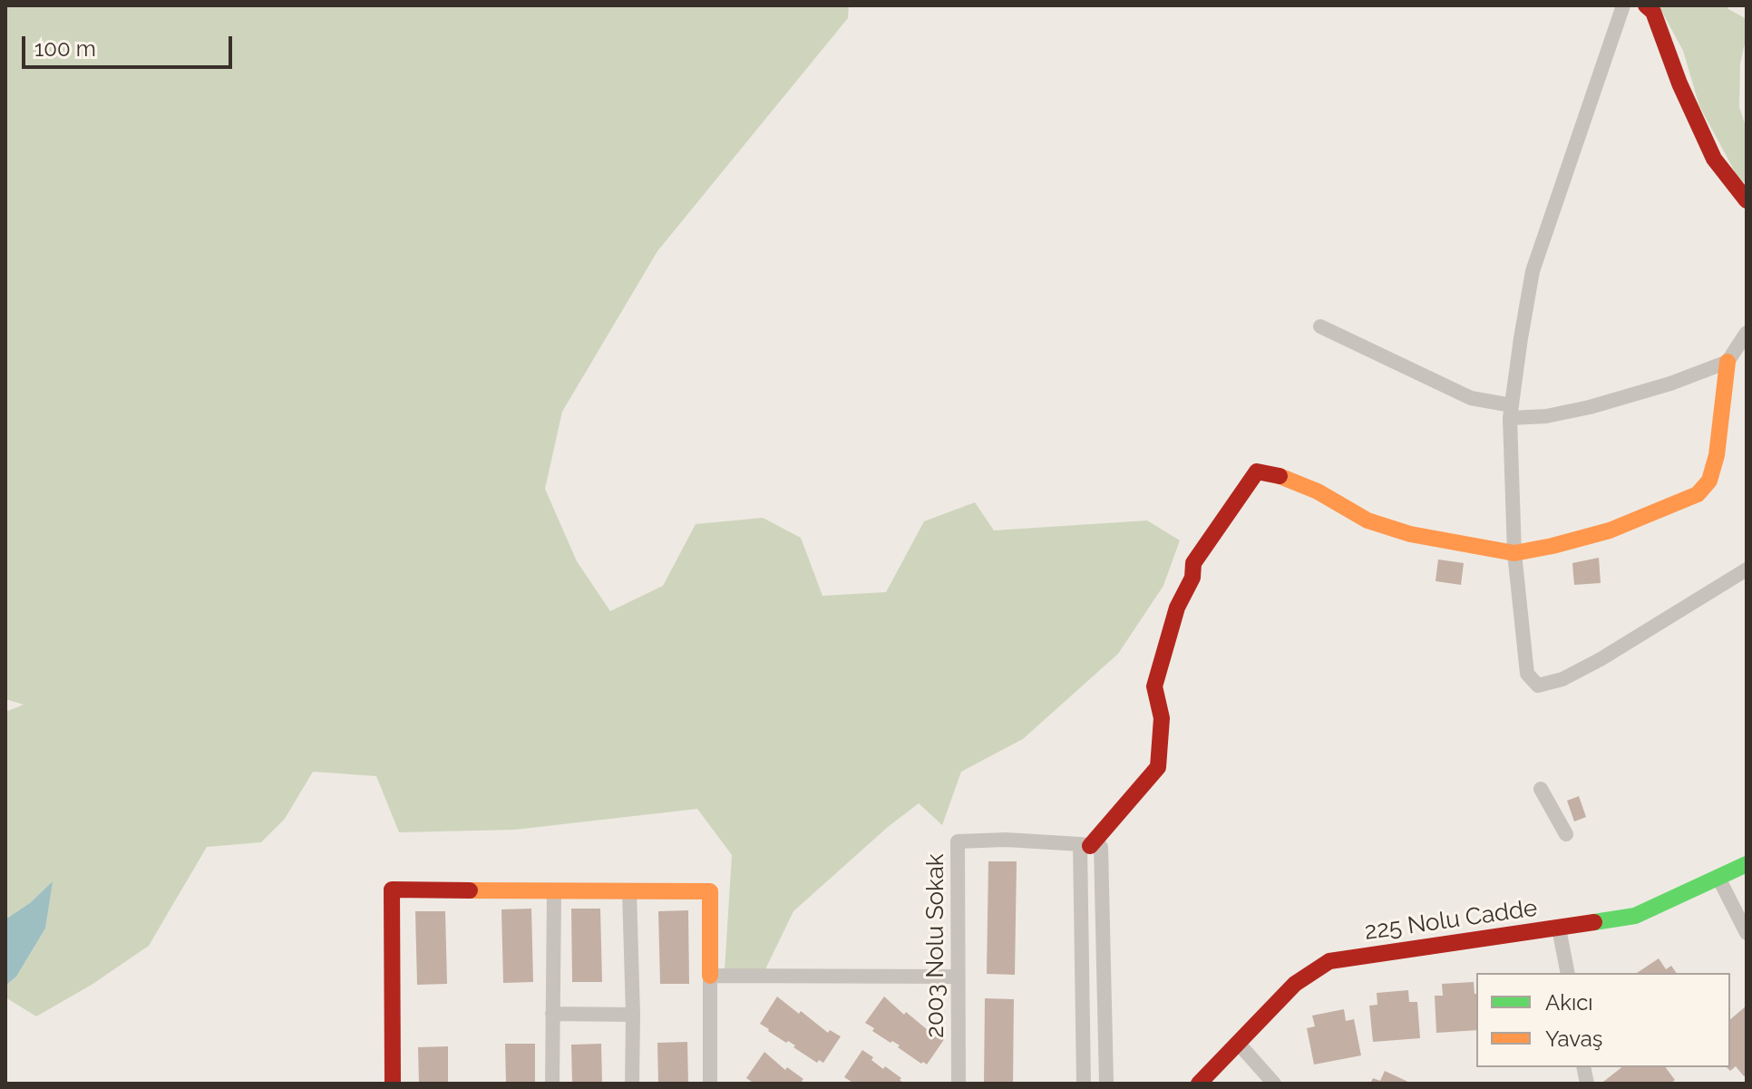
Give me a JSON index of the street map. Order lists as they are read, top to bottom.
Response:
{
  "streets": {
    "street": ["225 Nolu Cadde", "2003 Nolu Sokak"]
  },
  "legend": ["Akıcı", "Yavaş"],
  "scale_bar": "100 m"
}
